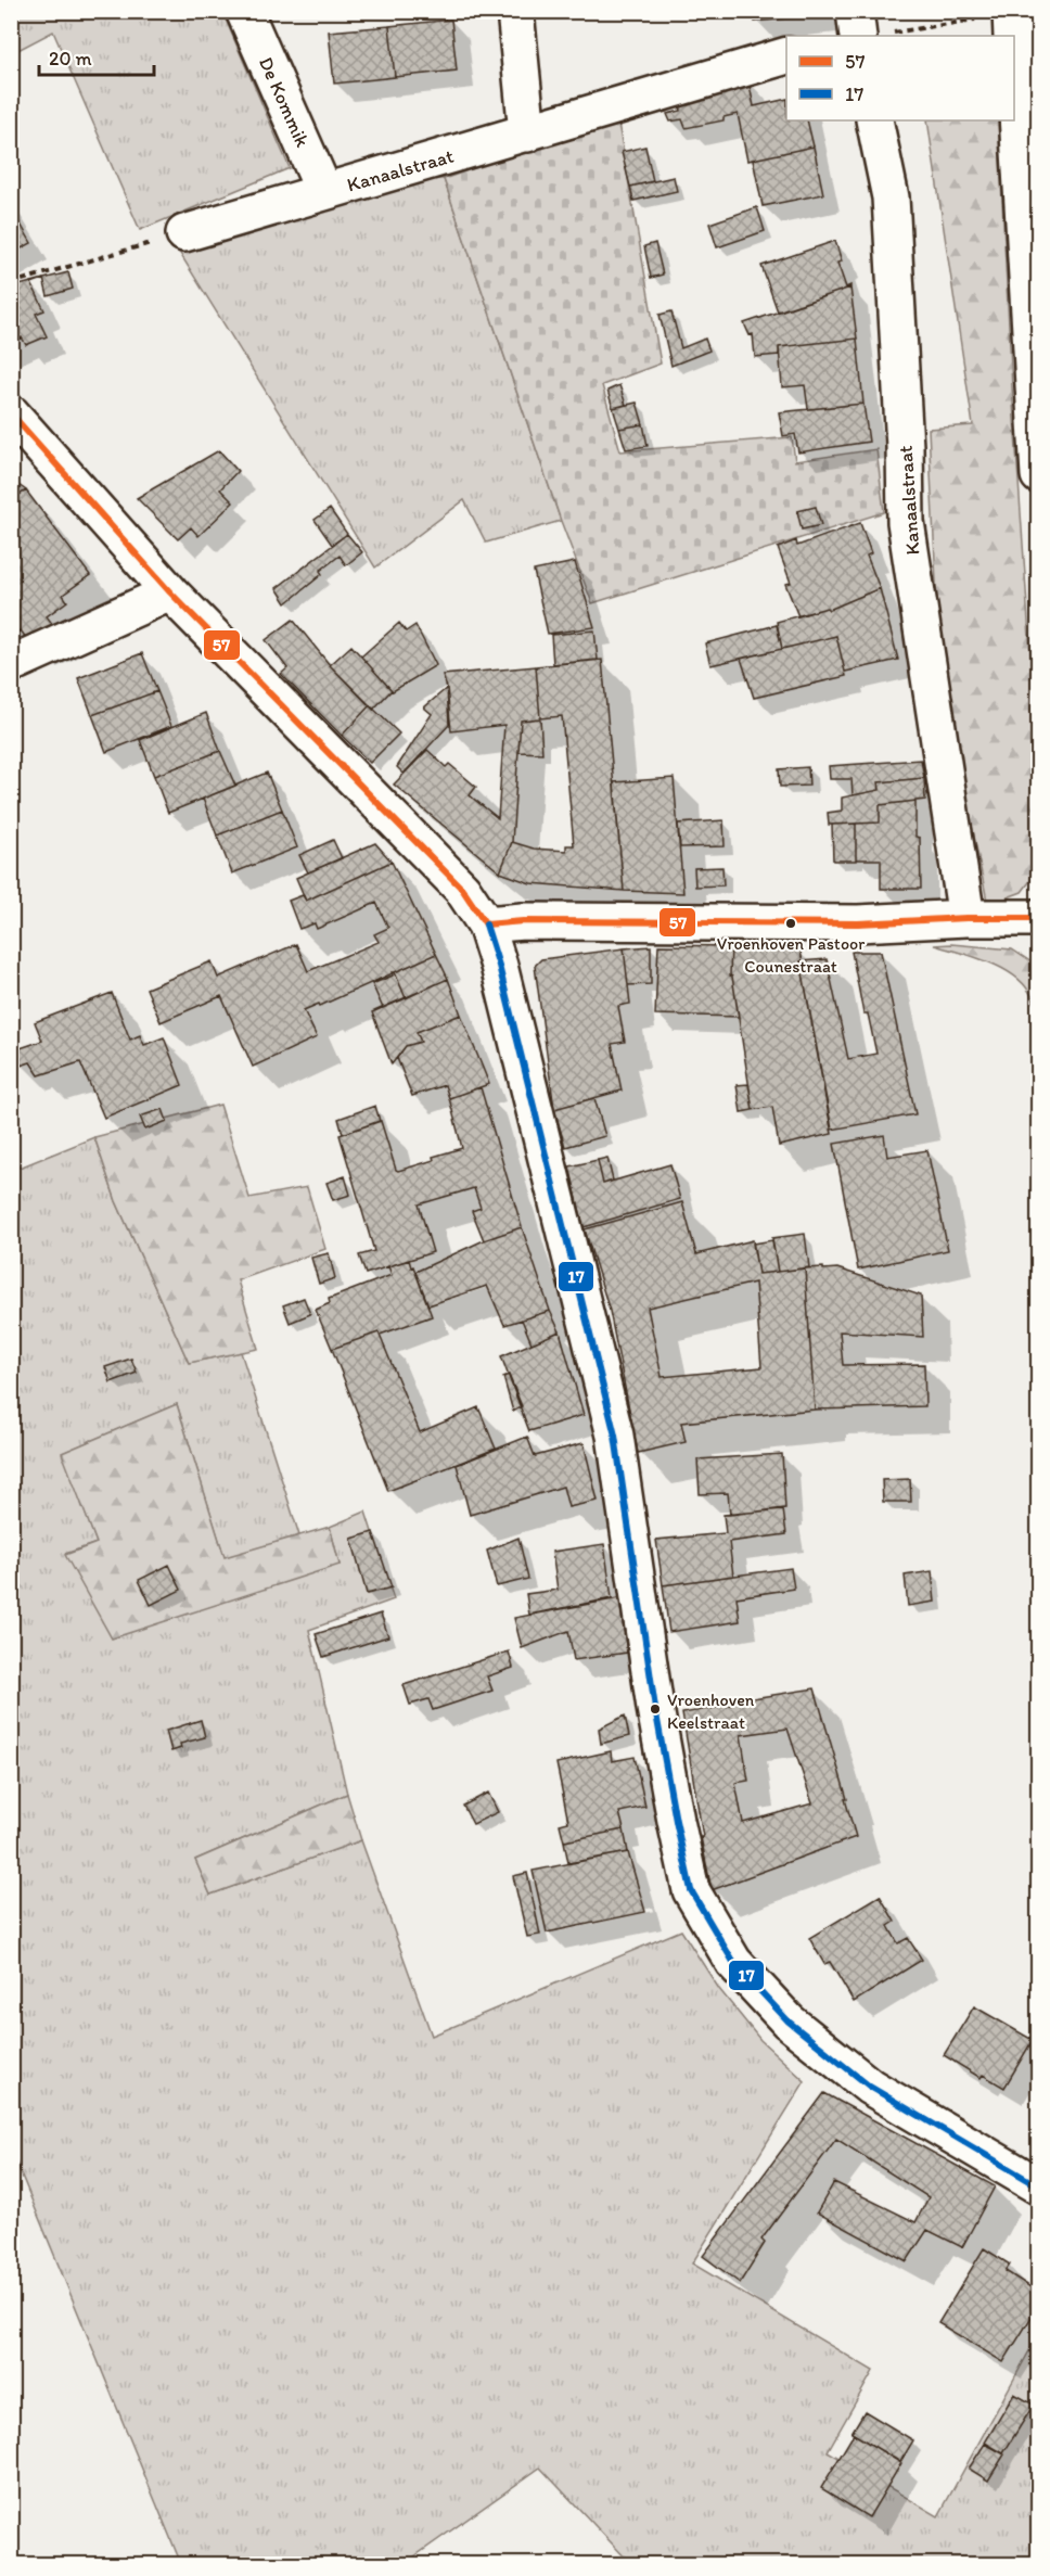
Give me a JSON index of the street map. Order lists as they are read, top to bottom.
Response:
{
  "streets": {
    "street": ["De Kommik", "Kanaalstraat"]
  },
  "crossings": [
    ["De Kommik", "Kanaalstraat"]
  ],
  "places": ["Vroenhoven Pastoor Counestraat", "Vroenhoven Keelstraat"],
  "lines": ["transit line 57", "transit line 17"],
  "legend": ["57", "17"],
  "scale_bar": "20 m"
}
